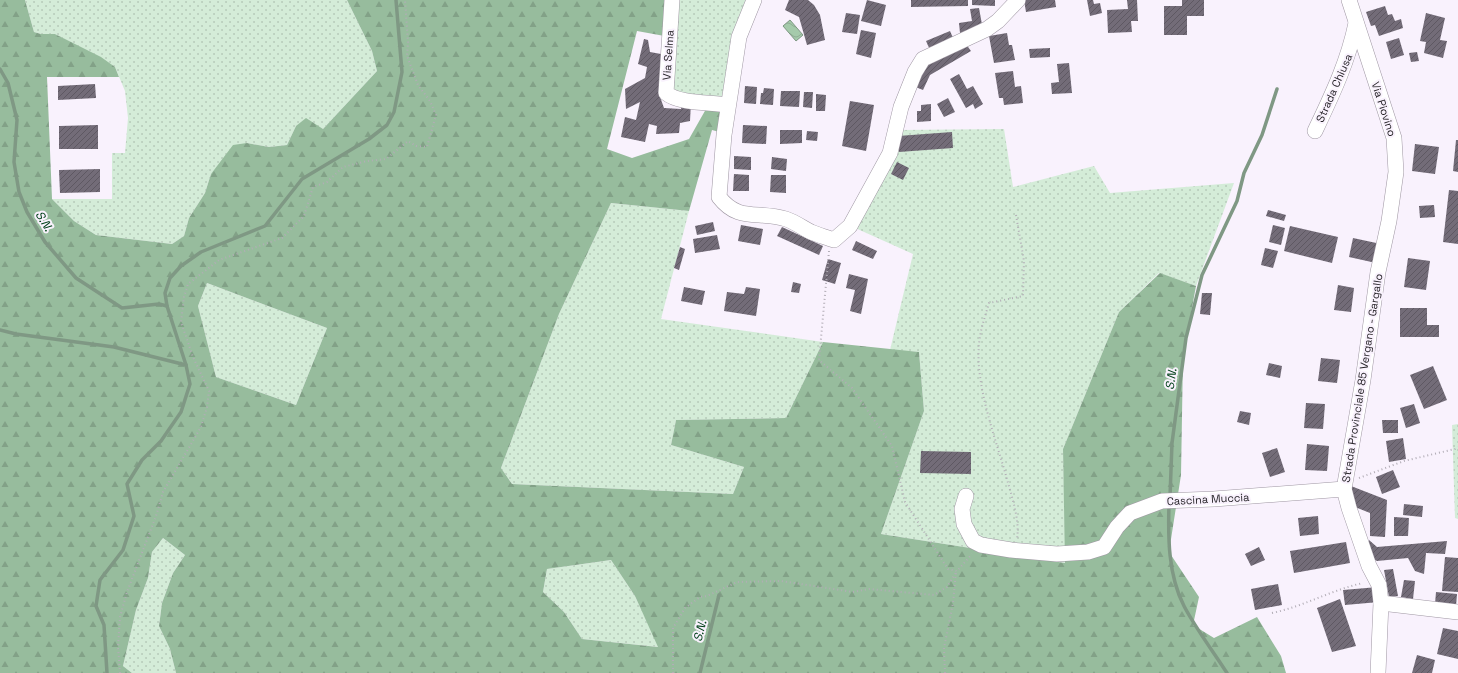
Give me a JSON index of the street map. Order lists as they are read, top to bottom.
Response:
{
  "streets": {
    "street": [
      "Via Selma",
      "Strada Chiusa",
      "Via Piovino",
      "Strada Provinciale 85 Vergano - Gargallo",
      "Cascina Muccia"
    ]
  },
  "crossings": [
    ["Strada Chiusa", "Via Piovino"],
    ["Via Piovino", "Strada Provinciale 85 Vergano - Gargallo"],
    ["Strada Provinciale 85 Vergano - Gargallo", "Cascina Muccia"]
  ],
  "water": ["S.N."]
}
